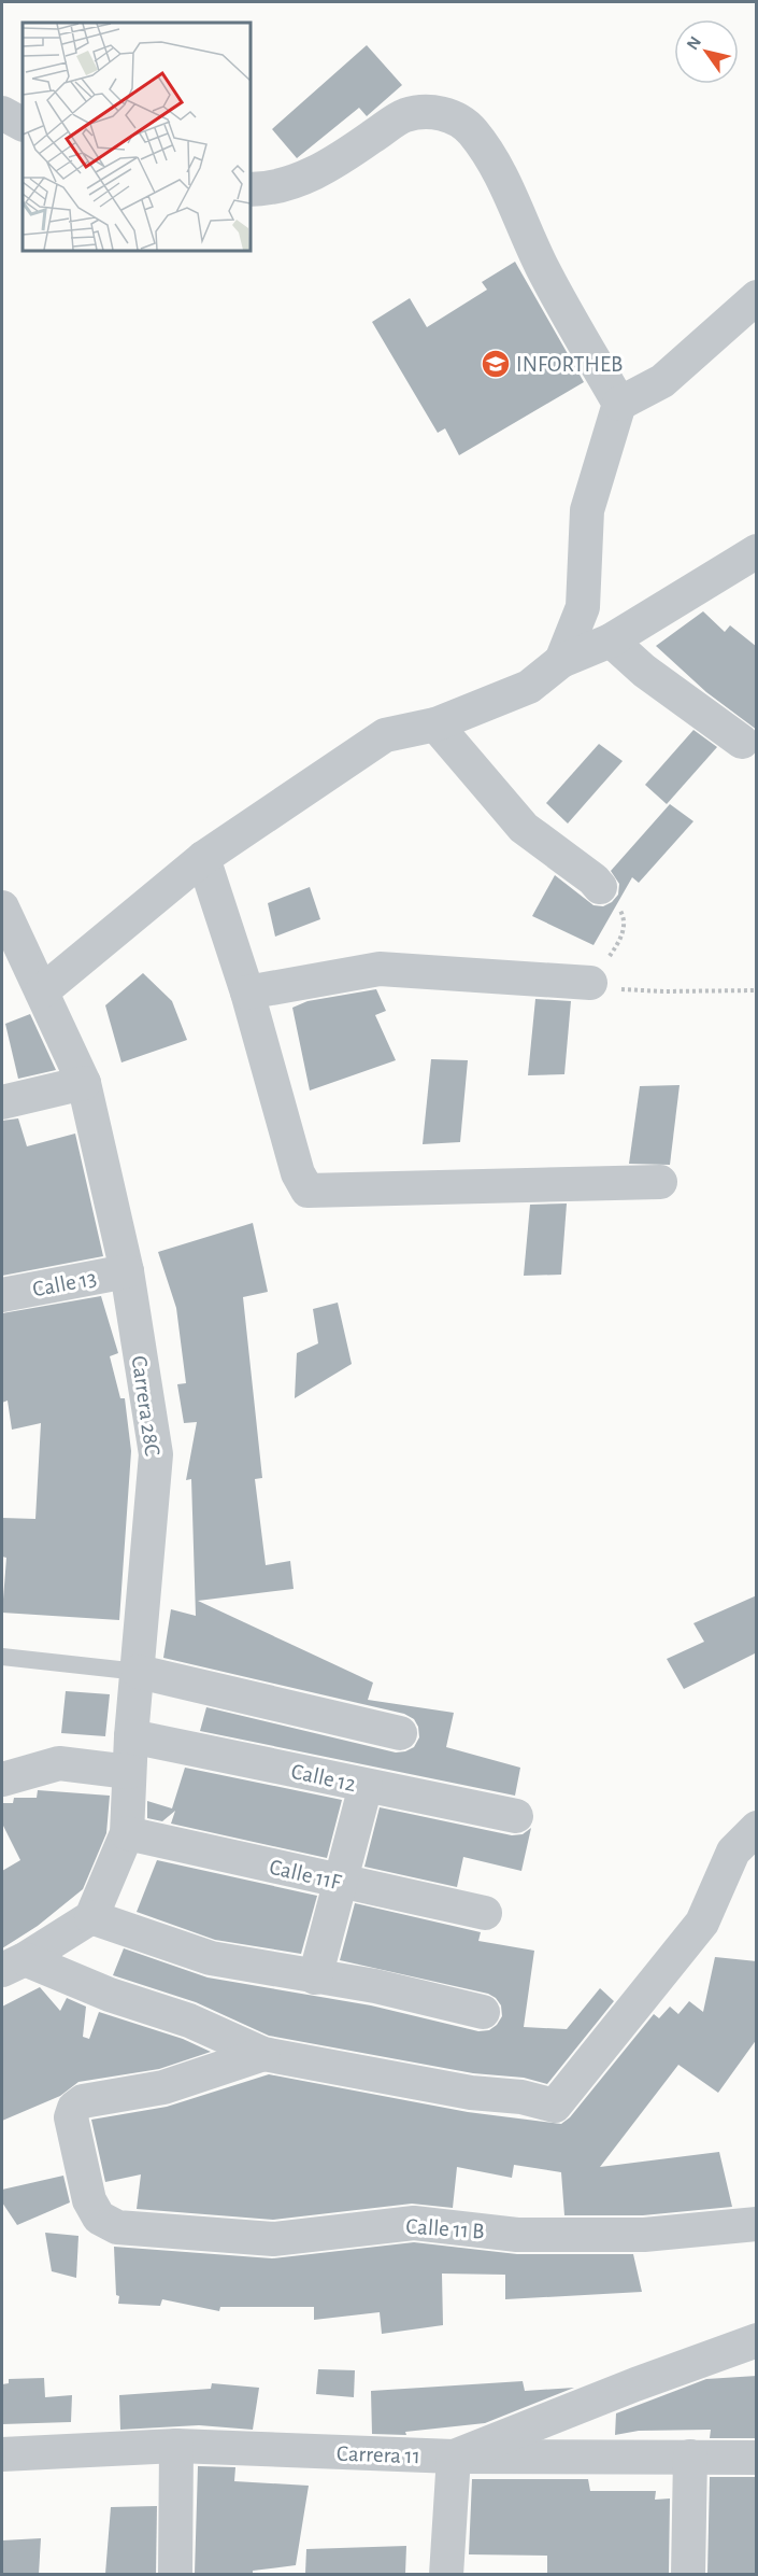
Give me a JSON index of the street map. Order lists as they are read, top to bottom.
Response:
{
  "streets": {
    "street": [
      "Calle 13",
      "Carrera 28C",
      "Calle 12",
      "Calle 11F",
      "Calle 11 B",
      "Carrera 11"
    ]
  },
  "crossings": [
    ["Calle 13", "Carrera 28C"],
    ["Carrera 28C", "Calle 12"],
    ["Carrera 28C", "Calle 11F"]
  ],
  "places": {
    "school or university": ["INFORTHEB"]
  },
  "north": "top left"
}
